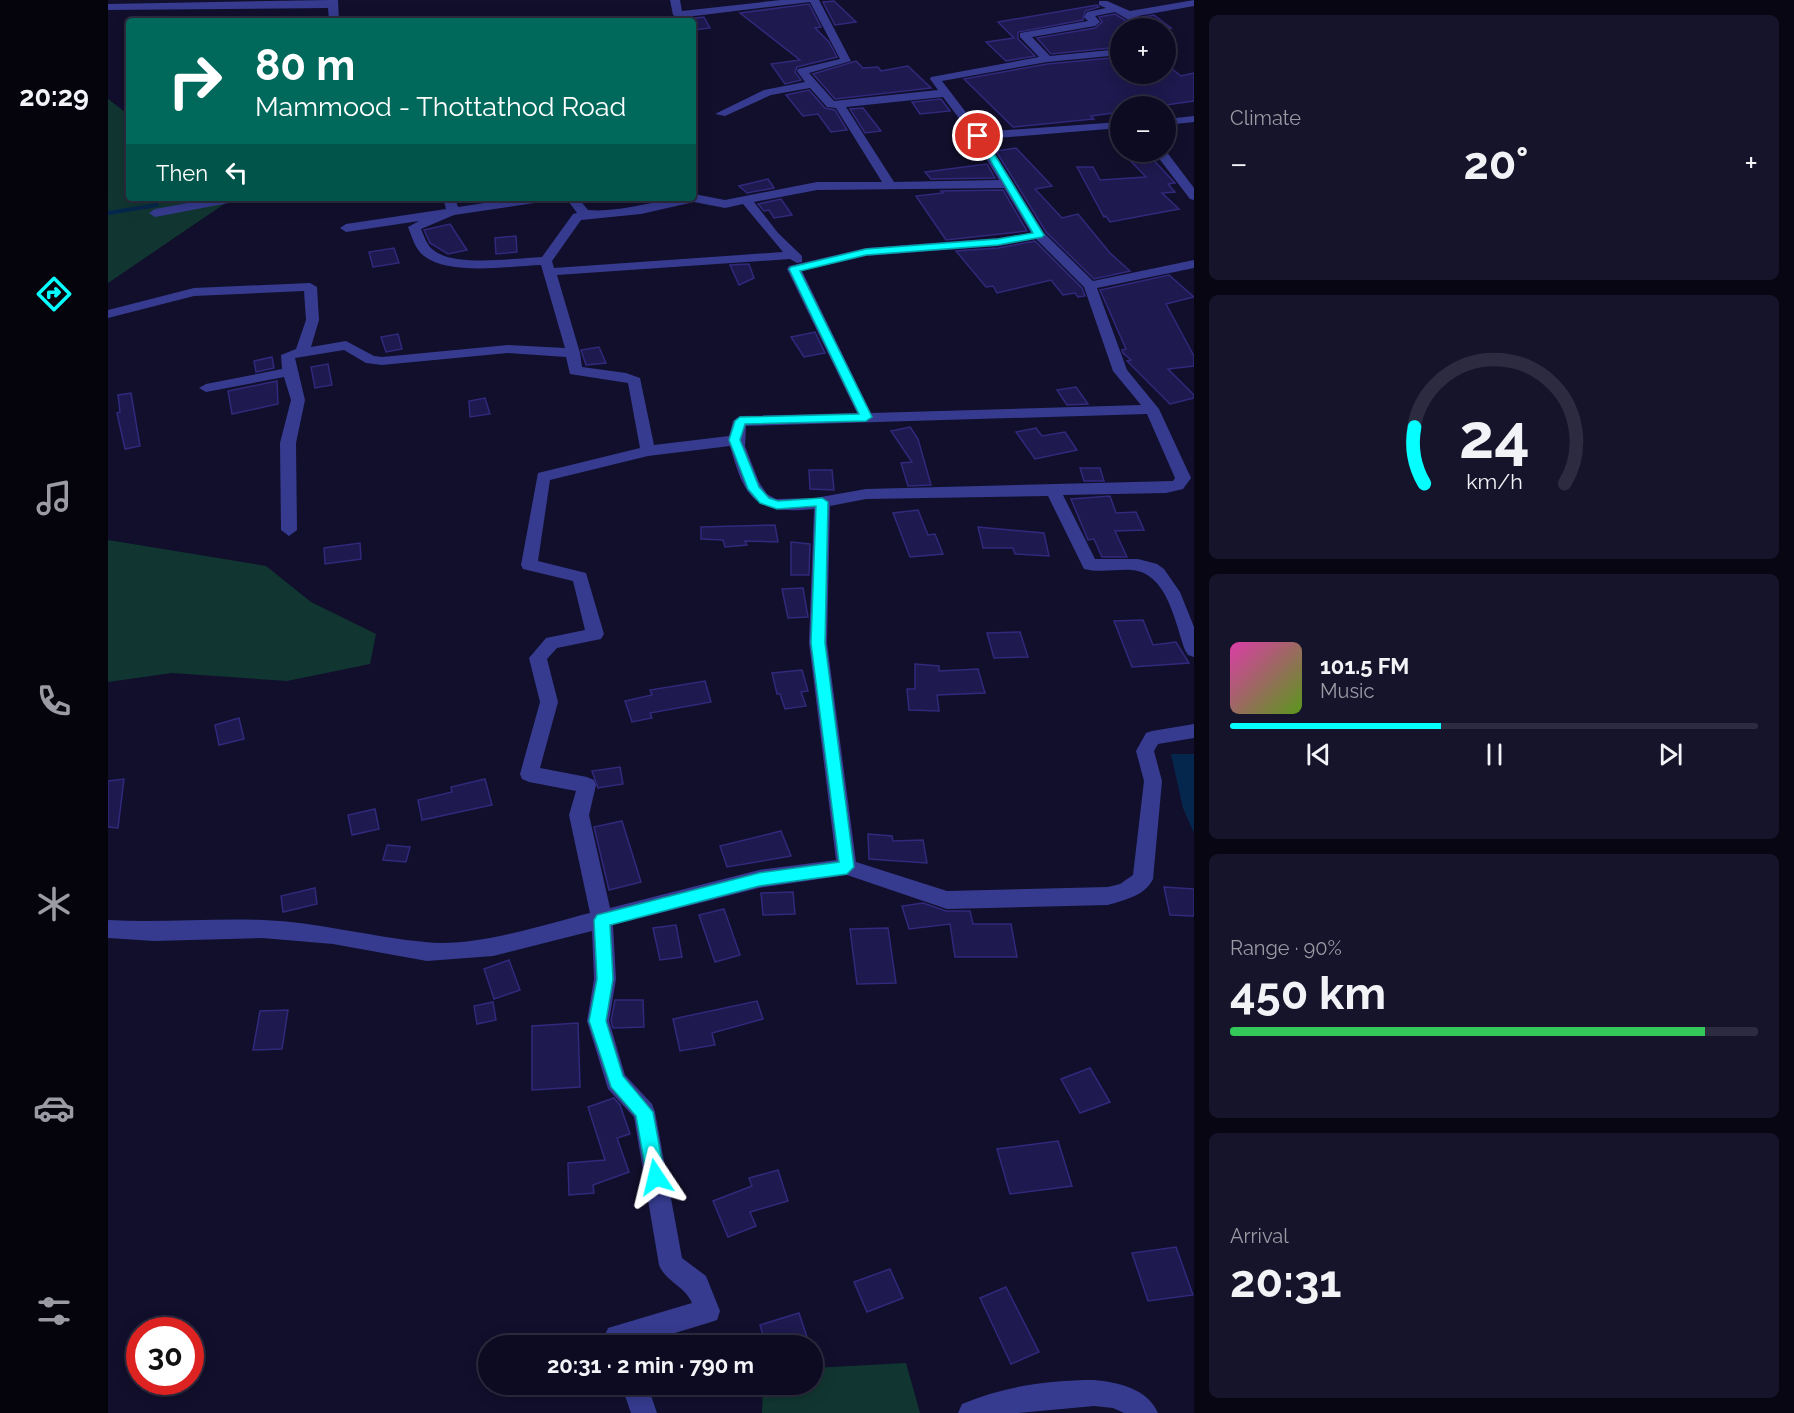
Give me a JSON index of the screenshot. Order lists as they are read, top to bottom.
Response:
{
  "page": {
    "tabs": "20:29",
    "tile": [
      "Climate",
      ["Range · 90%", "450 km"],
      ["Arrival", "20:31"]
    ],
    "map_buttons": ["+", "−"],
    "turn": ["80 m", "Mammood - Thottathod Road"],
    "heat": ["−", "20°", "+"],
    "then": "Then",
    "song": ["101.5 FM", "Music"],
    "limit": "30",
    "trip": "20:31 · 2 min · 790 m",
    "gauge": ["24", "km/h"]
  }
}
